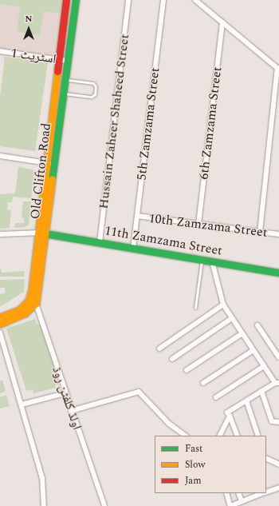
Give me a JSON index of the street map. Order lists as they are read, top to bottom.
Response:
{
  "streets": {
    "street": [
      "اسٹریٹ 1",
      "Hussain Zaheer Shaheed Street",
      "6th Zamzama Street",
      "5th Zamzama Street",
      "Old Clifton Road",
      "10th Zamzama Street",
      "11th Zamzama Street",
      "اولڈ کلفٹن روڈ"
    ]
  },
  "crossings": [
    ["اسٹریٹ 1", "Old Clifton Road"],
    ["Hussain Zaheer Shaheed Street", "11th Zamzama Street"],
    ["6th Zamzama Street", "10th Zamzama Street"],
    ["5th Zamzama Street", "10th Zamzama Street"],
    ["5th Zamzama Street", "11th Zamzama Street"],
    ["Old Clifton Road", "11th Zamzama Street"],
    ["Old Clifton Road", "اولڈ کلفٹن روڈ"]
  ],
  "legend": ["Fast", "Slow", "Jam"],
  "north": "top"
}
